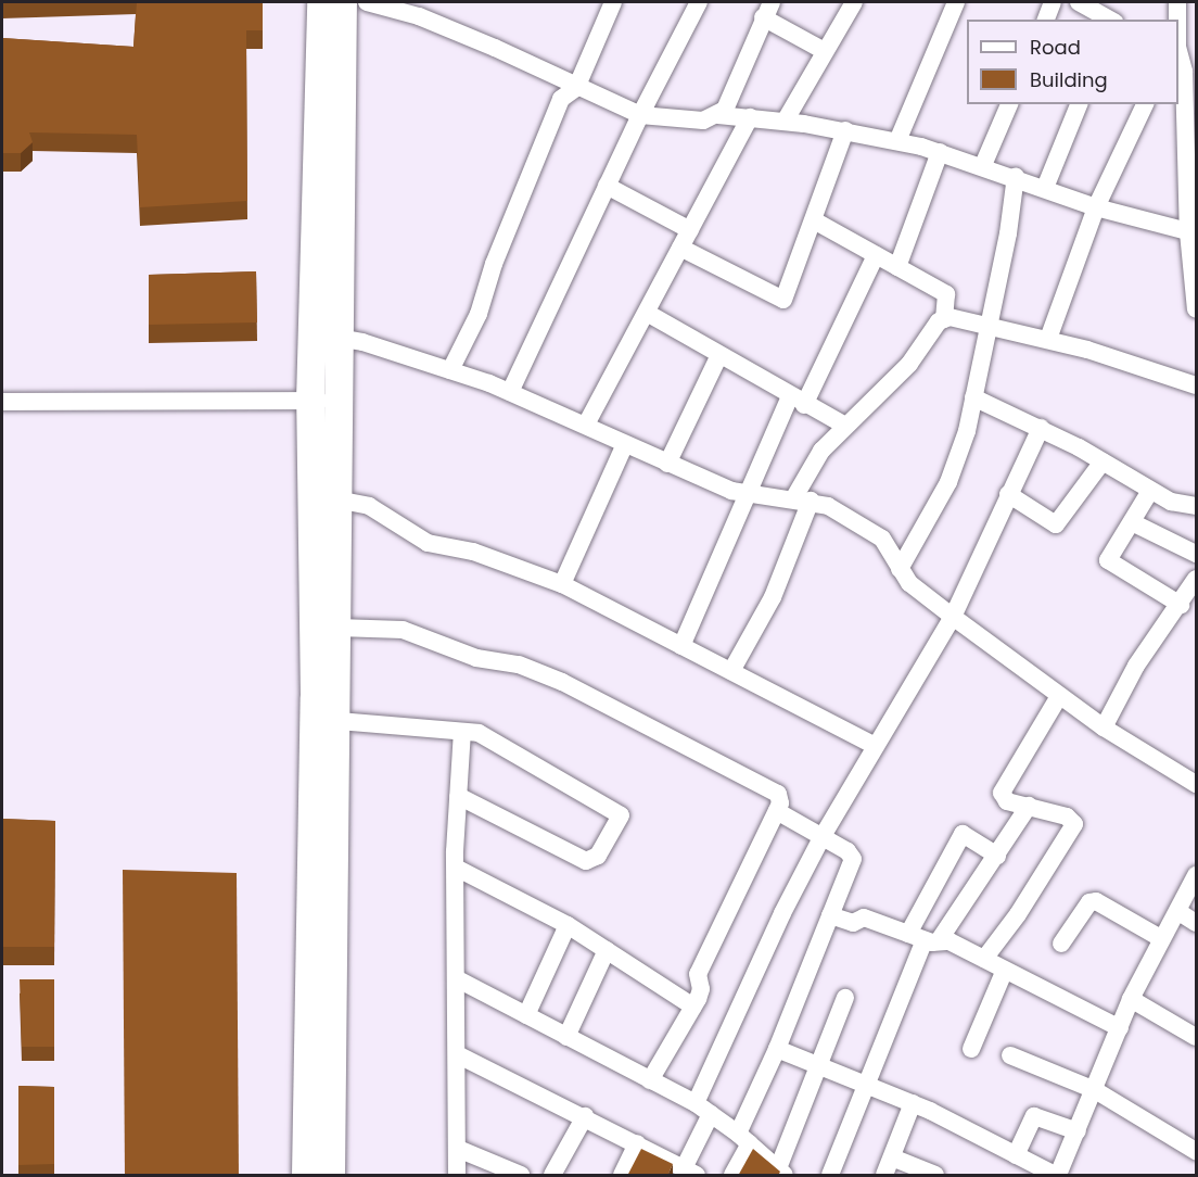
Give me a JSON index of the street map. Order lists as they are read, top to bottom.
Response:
{
  "legend": ["Road", "Building"]
}
